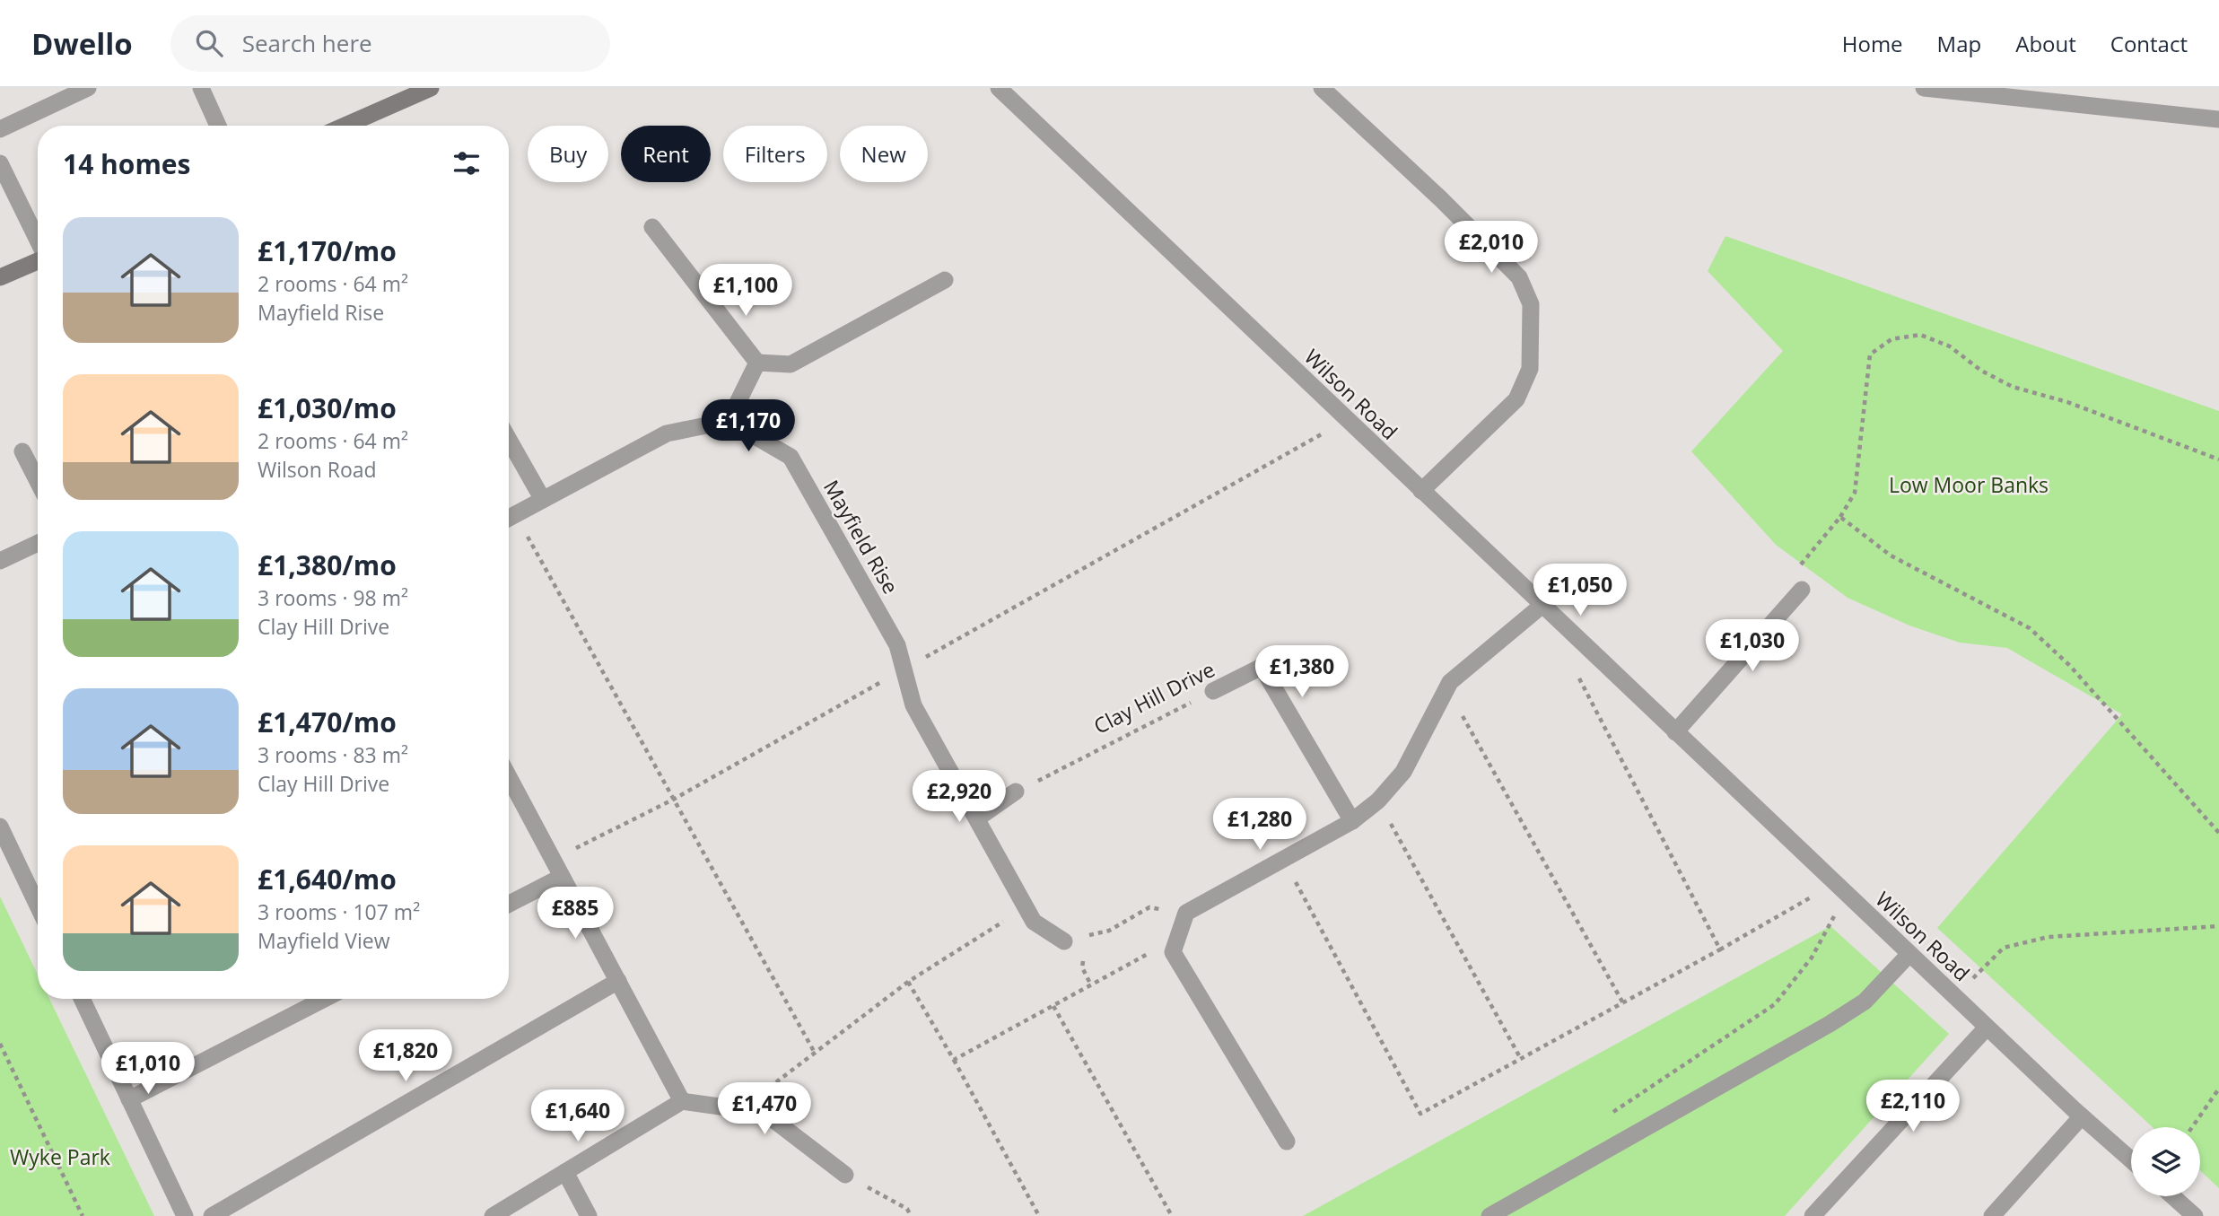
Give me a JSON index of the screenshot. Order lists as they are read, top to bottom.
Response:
{
  "streets": {
    "street": ["Wilson Road", "Mayfield Rise", "Clay Hill Drive"]
  },
  "parks": ["Low Moor Banks", "Wyke Park"],
  "page": {
    "header": "Dwello",
    "search": "Search here",
    "nav": [
      "Home",
      "Map",
      "About",
      "Contact"
    ],
    "chip": [
      "Buy",
      "Rent",
      "Filters",
      "New"
    ],
    "heading": "14 homes",
    "list": [
      {
        "name": "£1,170/mo",
        "note": "2 rooms · 64 m² · Mayfield Rise"
      },
      {
        "name": "£1,030/mo",
        "note": "2 rooms · 64 m² · Wilson Road"
      },
      {
        "name": "£1,380/mo",
        "note": "3 rooms · 98 m² · Clay Hill Drive"
      },
      {
        "name": "£1,470/mo",
        "note": "3 rooms · 83 m² · Clay Hill Drive"
      },
      {
        "name": "£1,640/mo",
        "note": "3 rooms · 107 m² · Mayfield View"
      }
    ],
    "price": [
      "£2,010",
      "£1,100",
      "£1,170",
      "£1,050",
      "£1,030",
      "£1,380",
      "£2,920",
      "£1,280",
      "£885",
      "£1,820",
      "£1,010",
      "£2,110",
      "£1,470",
      "£1,640"
    ]
  }
}
